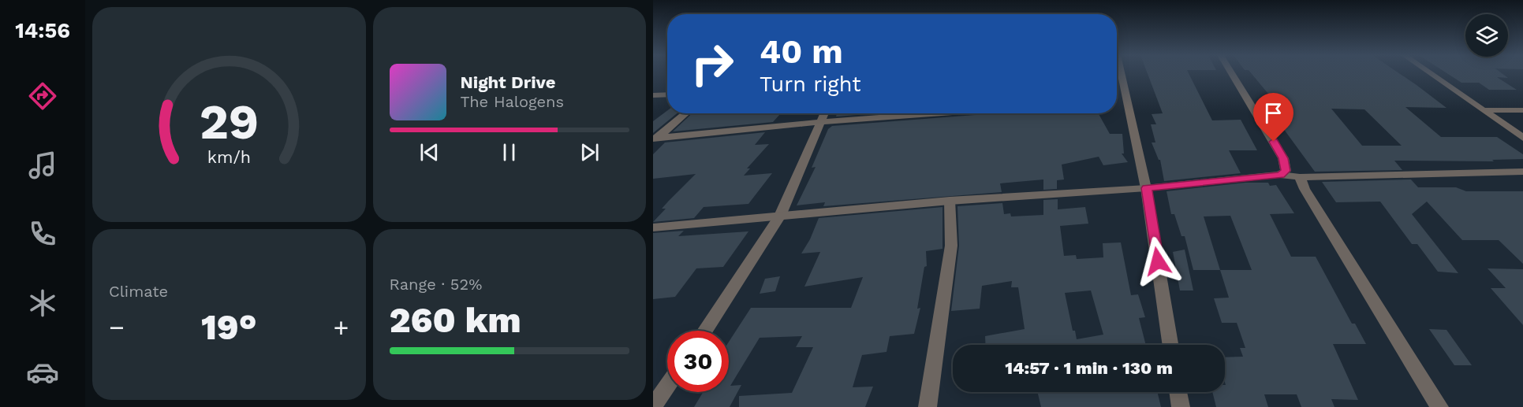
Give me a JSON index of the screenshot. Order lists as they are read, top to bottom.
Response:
{
  "page": {
    "tabs": "14:56",
    "turn": ["40 m", "Turn right"],
    "song": ["Night Drive", "The Halogens"],
    "tile": [
      "Climate",
      ["Range · 52%", "260 km"]
    ],
    "heat": ["−", "19°", "+"],
    "limit": "30",
    "trip": "14:57 · 1 min · 130 m",
    "gauge": ["29", "km/h"]
  }
}
